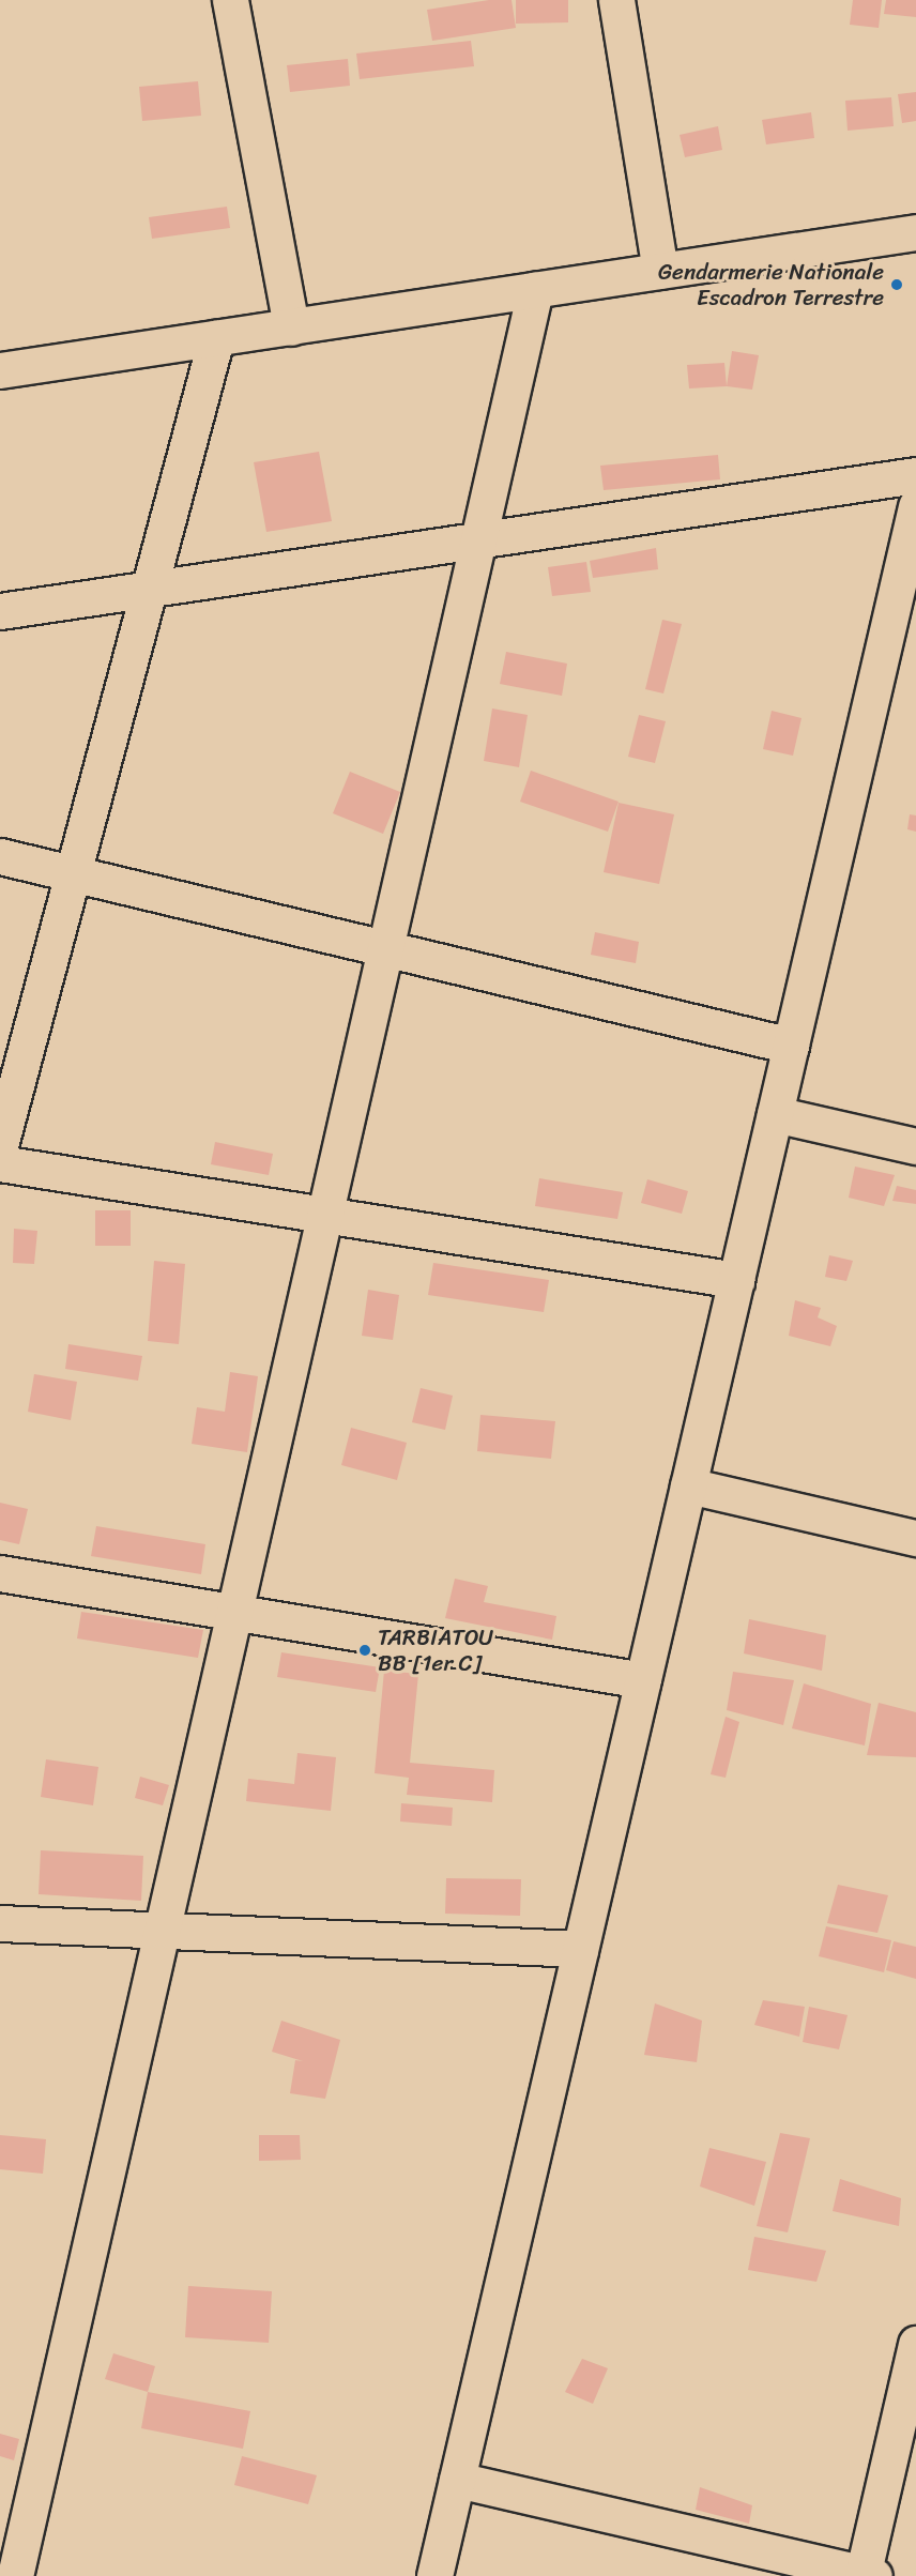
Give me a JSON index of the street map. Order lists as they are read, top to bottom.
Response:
{
  "places": ["Gendarmerie Nationale Escadron Terrestre", "TARBIATOU BB [1er C]"]
}
